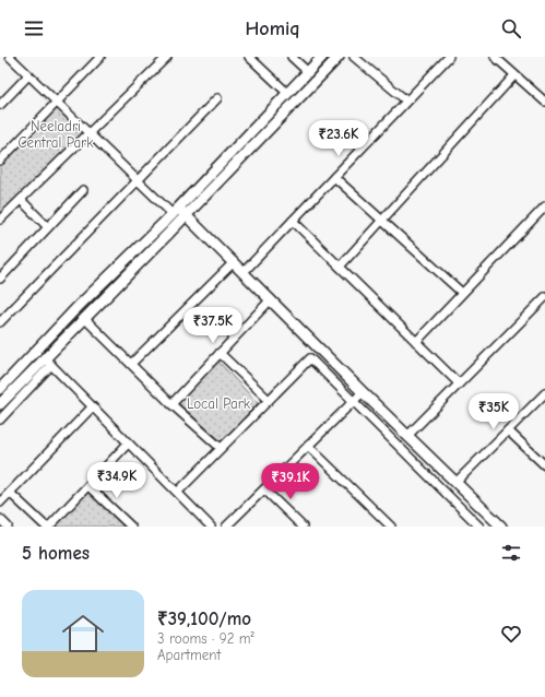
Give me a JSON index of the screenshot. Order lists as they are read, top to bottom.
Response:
{
  "parks": ["Neeladri Central Park", "Local Park"],
  "page": {
    "header": "Homiq",
    "price": [
      "₹23.6K",
      "₹37.5K",
      "₹35K",
      "₹34.9K",
      "₹39.1K"
    ],
    "heading": "5 homes",
    "list": [
      {
        "name": "₹39,100/mo",
        "note": "3 rooms · 92 m² · Apartment"
      }
    ]
  }
}
